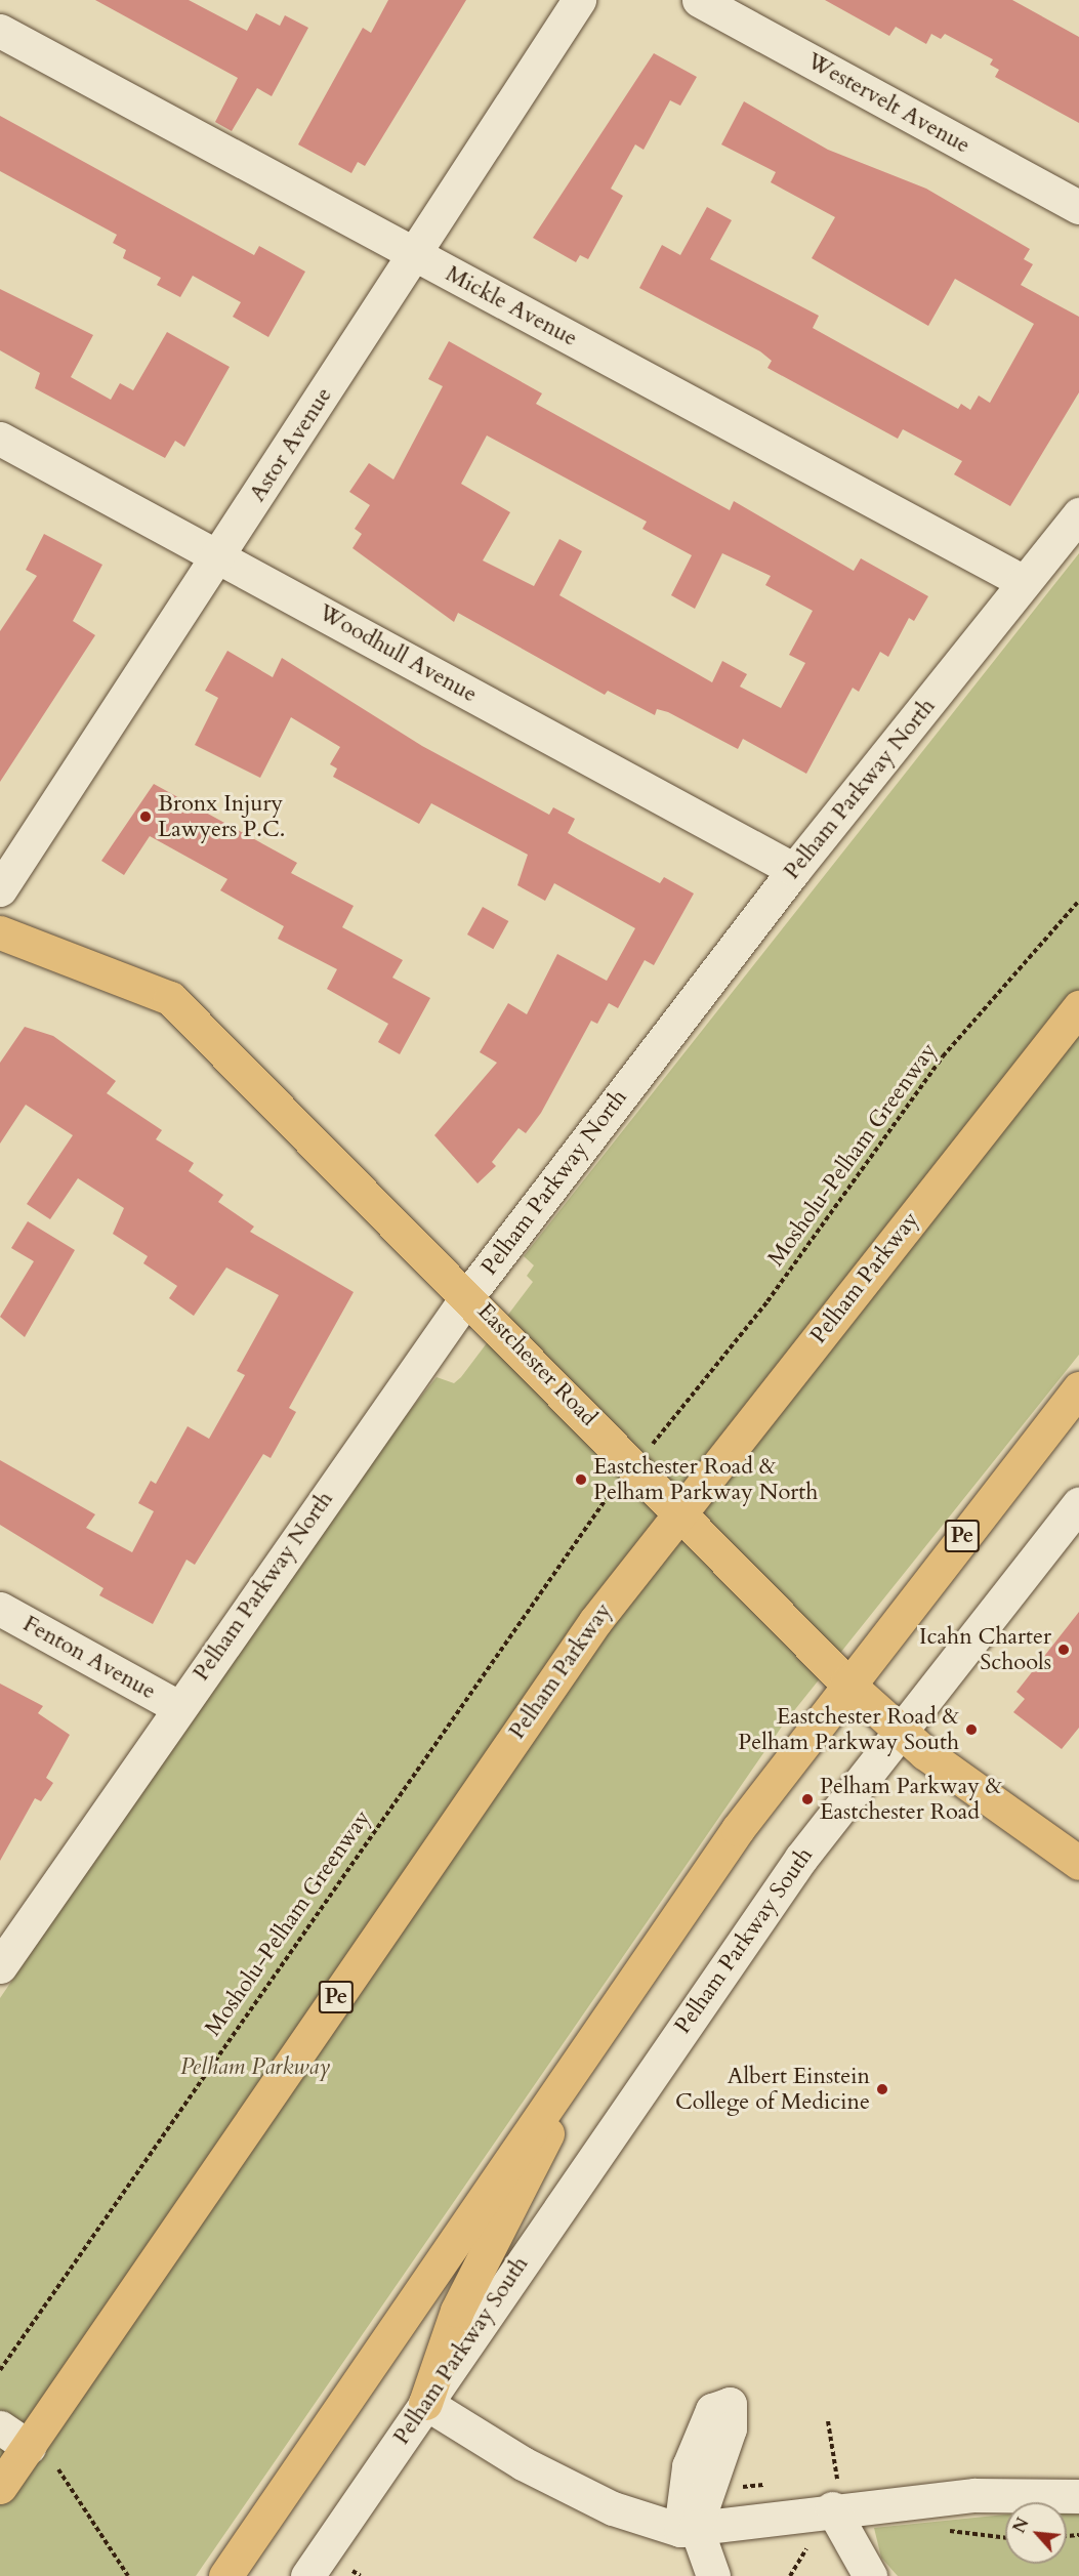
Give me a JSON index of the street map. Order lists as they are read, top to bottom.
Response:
{
  "streets": {
    "main road": ["Pelham Parkway", "Eastchester Road", "Pe"],
    "street": [
      "Westervelt Avenue",
      "Mickle Avenue",
      "Astor Avenue",
      "Woodhull Avenue",
      "Pelham Parkway North",
      "Fenton Avenue",
      "Pelham Parkway South"
    ],
    "path": ["Mosholu-Pelham Greenway"]
  },
  "crossings": [
    ["Mickle Avenue", "Astor Avenue"],
    ["Mickle Avenue", "Pelham Parkway North"],
    ["Astor Avenue", "Woodhull Avenue"],
    ["Woodhull Avenue", "Pelham Parkway North"],
    ["Pelham Parkway North", "Eastchester Road"],
    ["Pelham Parkway North", "Fenton Avenue"],
    ["Pelham Parkway", "Eastchester Road"],
    ["Eastchester Road", "Pe"],
    ["Eastchester Road", "Pelham Parkway South"]
  ],
  "parks": ["Pelham Parkway"],
  "places": [
    "Bronx Injury Lawyers P.C.",
    "Eastchester Road & Pelham Parkway North",
    "Icahn Charter Schools",
    "Eastchester Road & Pelham Parkway South",
    "Pelham Parkway & Eastchester Road",
    "Albert Einstein College of Medicine"
  ],
  "north": "top left"
}
